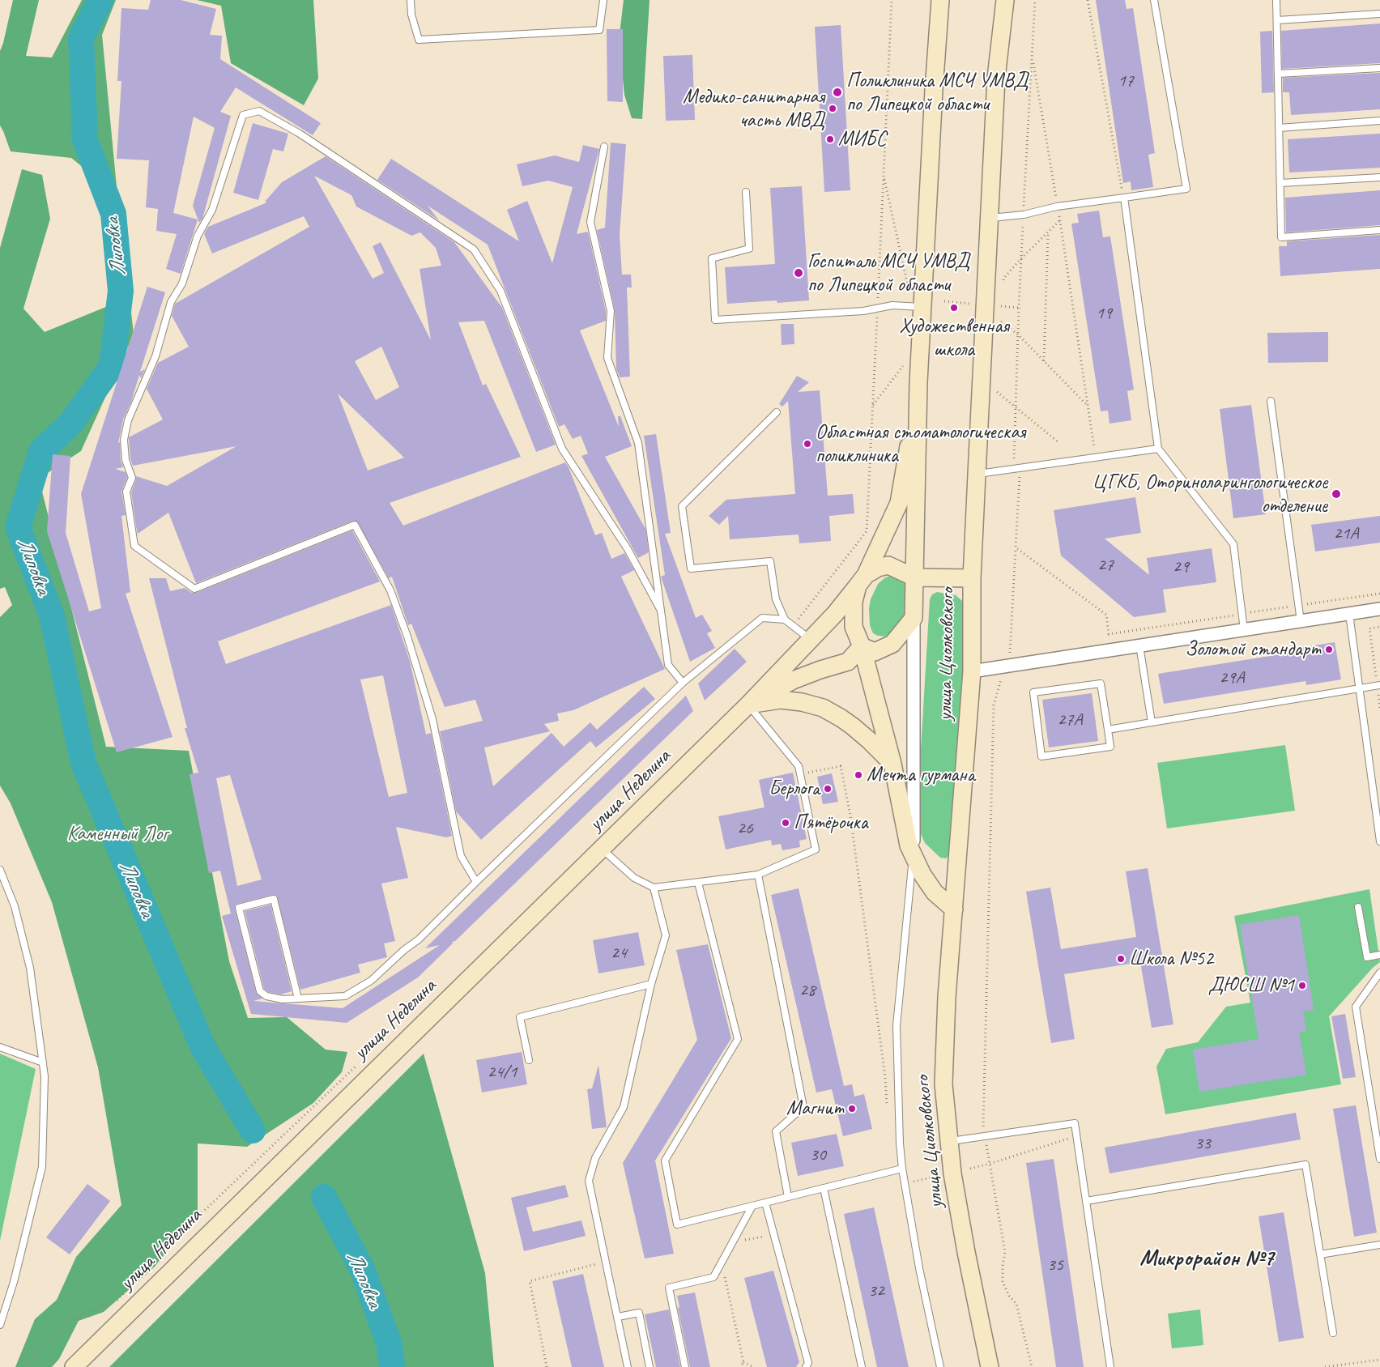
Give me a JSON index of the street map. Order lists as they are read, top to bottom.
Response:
{
  "streets": {
    "main road": ["улица Циолковского", "улица Неделина"]
  },
  "crossings": [
    ["улица Циолковского", "улица Неделина"]
  ],
  "districts": ["Микрорайон №7"],
  "water": ["Липовка"],
  "parks": ["Каменный Лог"],
  "places": [
    "Поликлиника МСЧ УМВД по Липецкой области",
    "Медико-санитарная часть МВД",
    "МИБС",
    "Госпиталь МСЧ УМВД по Липецкой области",
    "Художественная школа",
    "Областная стоматологическая поликлиника",
    "ЦГКБ, Оториноларингологическое отделение",
    "Золотой стандарт",
    "Мечта гурмана",
    "Берлога",
    "Пятёрочка",
    "Школа №52",
    "ДЮСШ №1",
    "Магнит"
  ],
  "house_numbers": [
    "17",
    "19",
    "21А",
    "27",
    "29",
    "29А",
    "27А",
    "26",
    "24",
    "28",
    "24/1",
    "33",
    "30",
    "35",
    "32"
  ]
}
